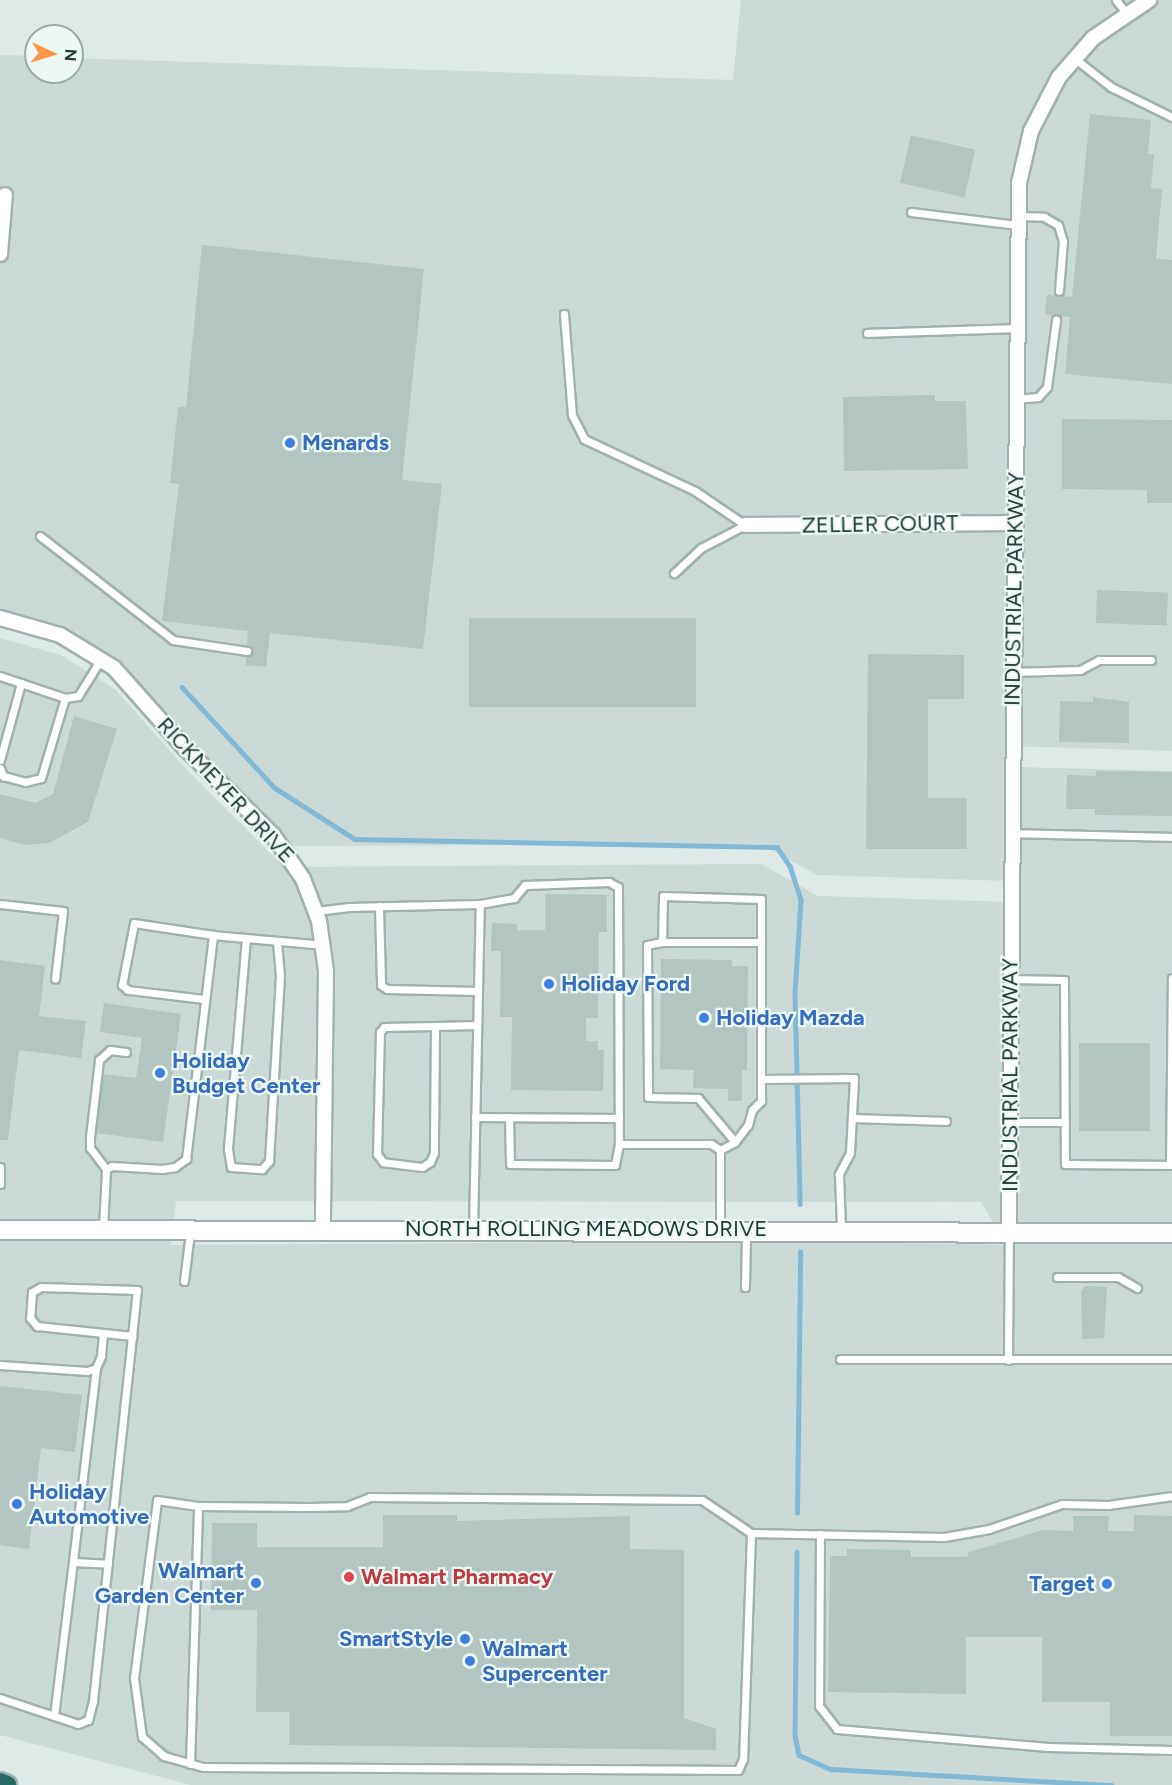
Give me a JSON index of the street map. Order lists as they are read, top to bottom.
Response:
{
  "streets": {
    "main road": ["NORTH ROLLING MEADOWS DRIVE"],
    "street": ["ZELLER COURT", "INDUSTRIAL PARKWAY", "RICKMEYER DRIVE"]
  },
  "crossings": [
    ["ZELLER COURT", "INDUSTRIAL PARKWAY"],
    ["INDUSTRIAL PARKWAY", "NORTH ROLLING MEADOWS DRIVE"],
    ["RICKMEYER DRIVE", "NORTH ROLLING MEADOWS DRIVE"]
  ],
  "places": [
    "Menards",
    "Holiday Ford",
    "Holiday Mazda",
    "Holiday Budget Center",
    "Holiday Automotive",
    "Walmart Pharmacy",
    "Walmart Garden Center",
    "Target",
    "SmartStyle",
    "Walmart Supercenter"
  ],
  "north": "right"
}
